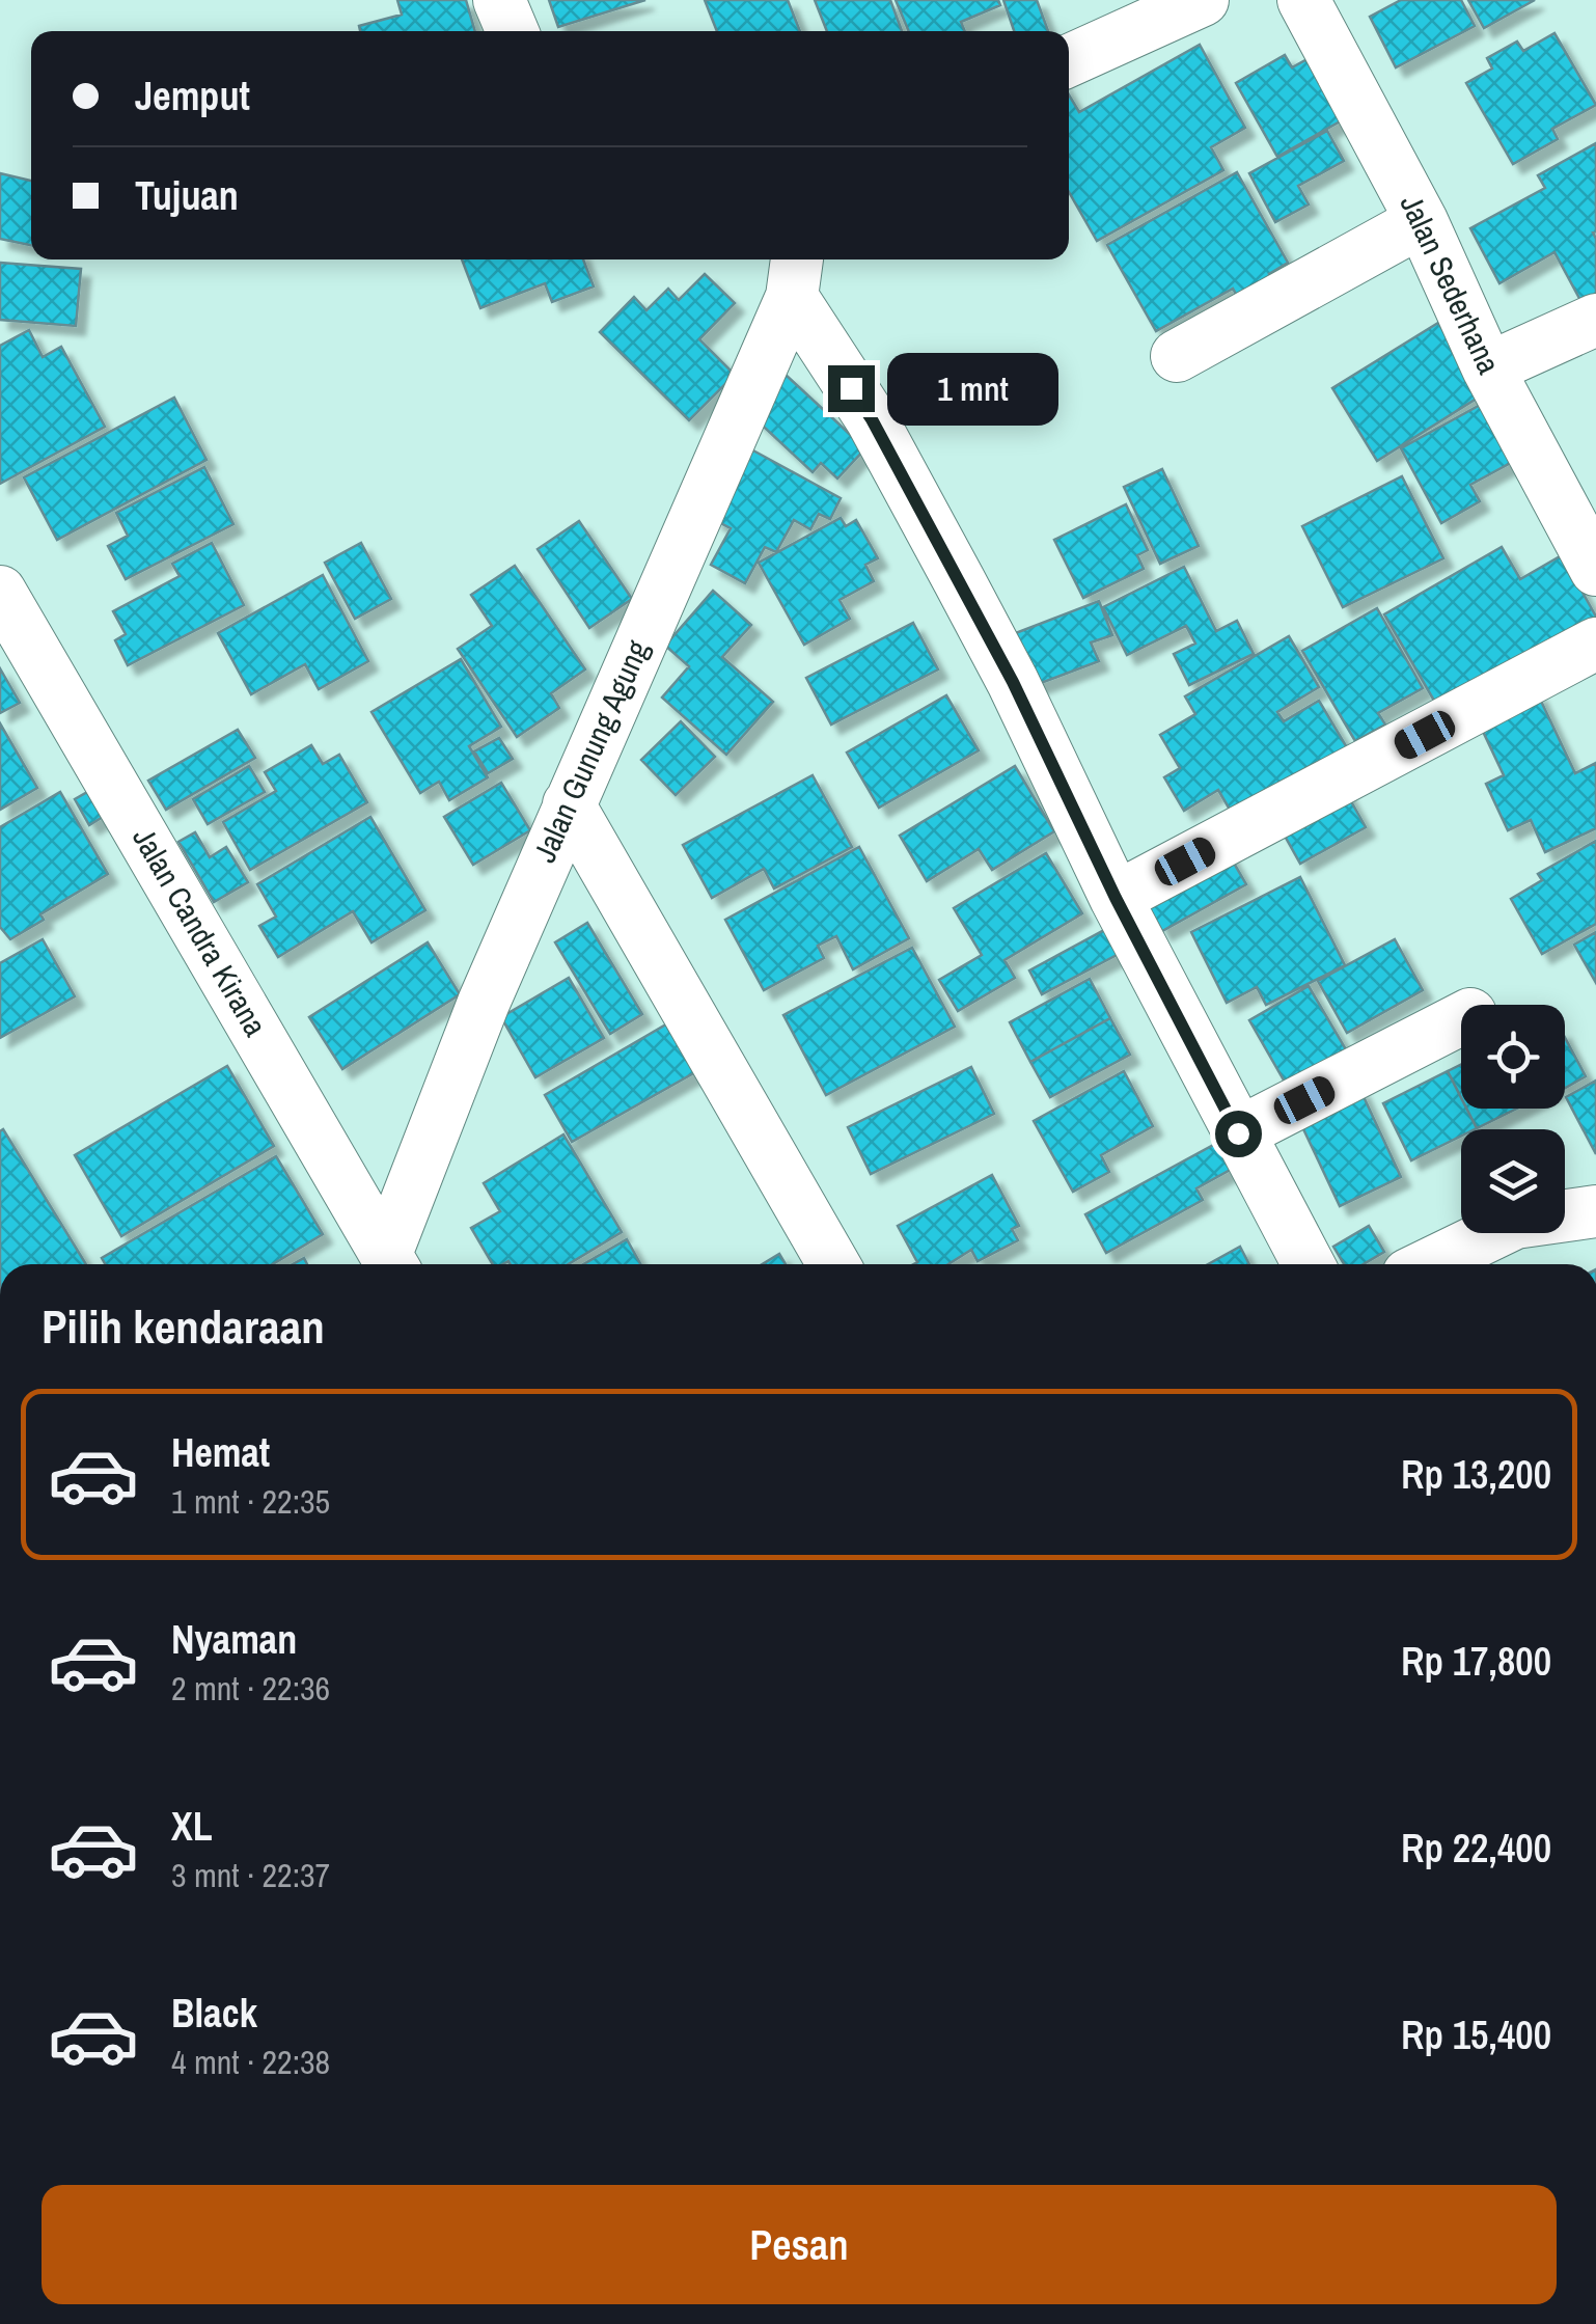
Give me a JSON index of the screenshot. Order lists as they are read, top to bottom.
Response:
{
  "streets": {
    "street": ["Jalan Sederhana", "Jalan Gunung Agung", "Jalan Candra Kirana"]
  },
  "crossings": [
    ["Jalan Gunung Agung", "Jalan Candra Kirana"]
  ],
  "page": {
    "banner": ["Jemput", "Tujuan"],
    "bubble": "1 mnt",
    "heading": "Pilih kendaraan",
    "list": [
      {
        "name": "Hemat",
        "note": "1 mnt · 22:35",
        "value": "Rp 13,200"
      },
      {
        "name": "Nyaman",
        "note": "2 mnt · 22:36",
        "value": "Rp 17,800"
      },
      {
        "name": "XL",
        "note": "3 mnt · 22:37",
        "value": "Rp 22,400"
      },
      {
        "name": "Black",
        "note": "4 mnt · 22:38",
        "value": "Rp 15,400"
      }
    ],
    "buttons": "Pesan"
  }
}
